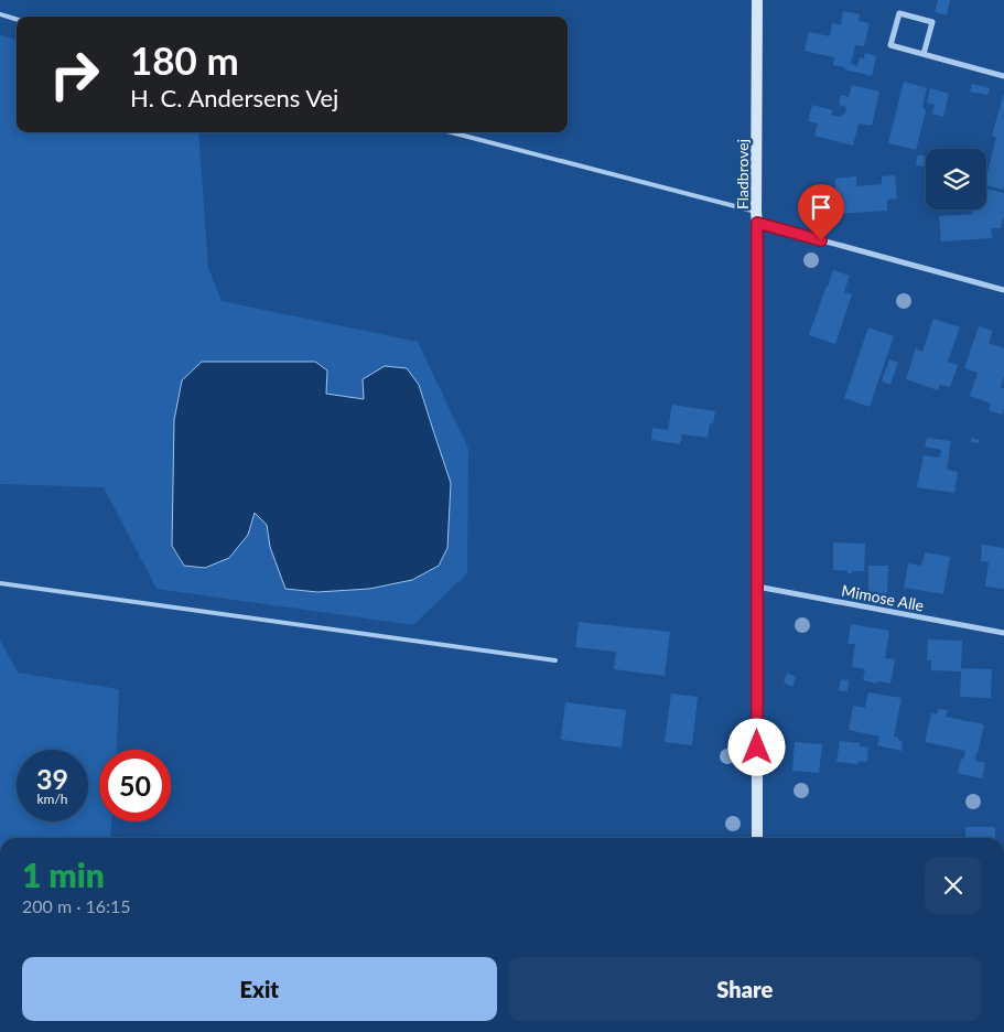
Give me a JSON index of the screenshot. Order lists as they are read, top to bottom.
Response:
{
  "streets": {
    "main road": ["Fladbrovej"],
    "street": ["Mimose Alle"]
  },
  "crossings": [
    ["Fladbrovej", "Mimose Alle"]
  ],
  "page": {
    "turn": ["180 m", "H. C. Andersens Vej"],
    "speed": "39 km/h",
    "limit": "50",
    "heading": ["1 min", "200 m · 16:15"],
    "buttons": ["Exit", "Share"]
  }
}
